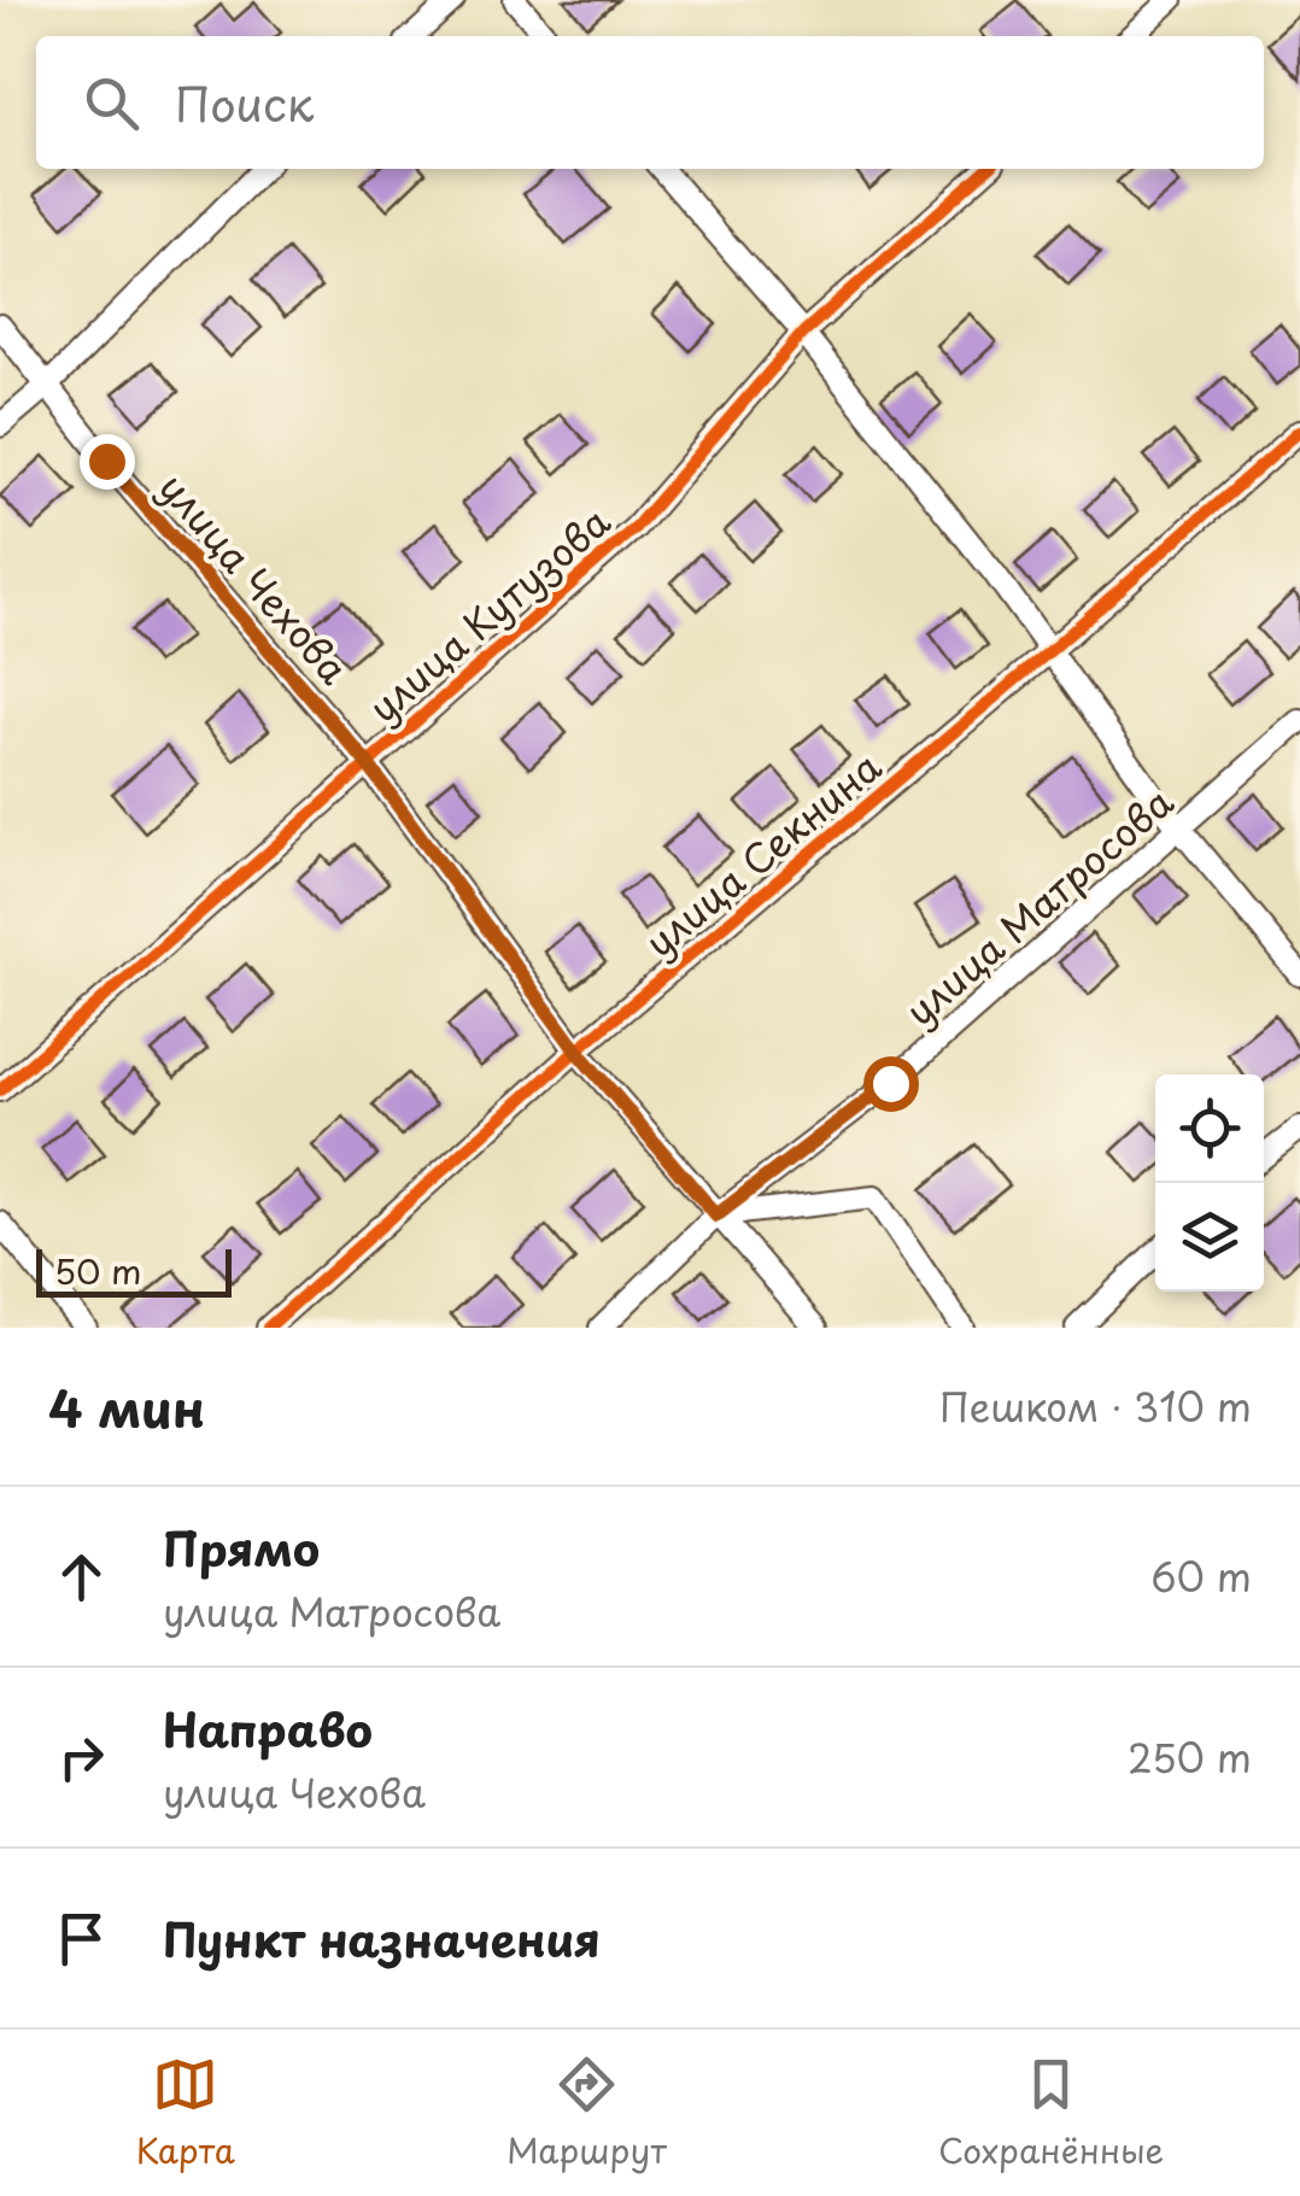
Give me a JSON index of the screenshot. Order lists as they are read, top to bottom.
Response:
{
  "streets": {
    "street": [
      "улица Чехова",
      "улица Кутузова",
      "улица Секнина",
      "улица Матросова"
    ]
  },
  "crossings": [
    ["улица Чехова", "улица Кутузова"],
    ["улица Чехова", "улица Секнина"],
    ["улица Чехова", "улица Матросова"]
  ],
  "scale_bar": "50 m",
  "page": {
    "search": "Поиск",
    "scale": "50 m",
    "heading": ["4 мин", "Пешком · 310 m"],
    "list": [
      ["Прямо", "улица Матросова", "60 m"],
      ["Направо", "улица Чехова", "250 m"],
      "Пункт назначения"
    ],
    "nav": ["Карта", "Маршрут", "Сохранённые"]
  }
}
